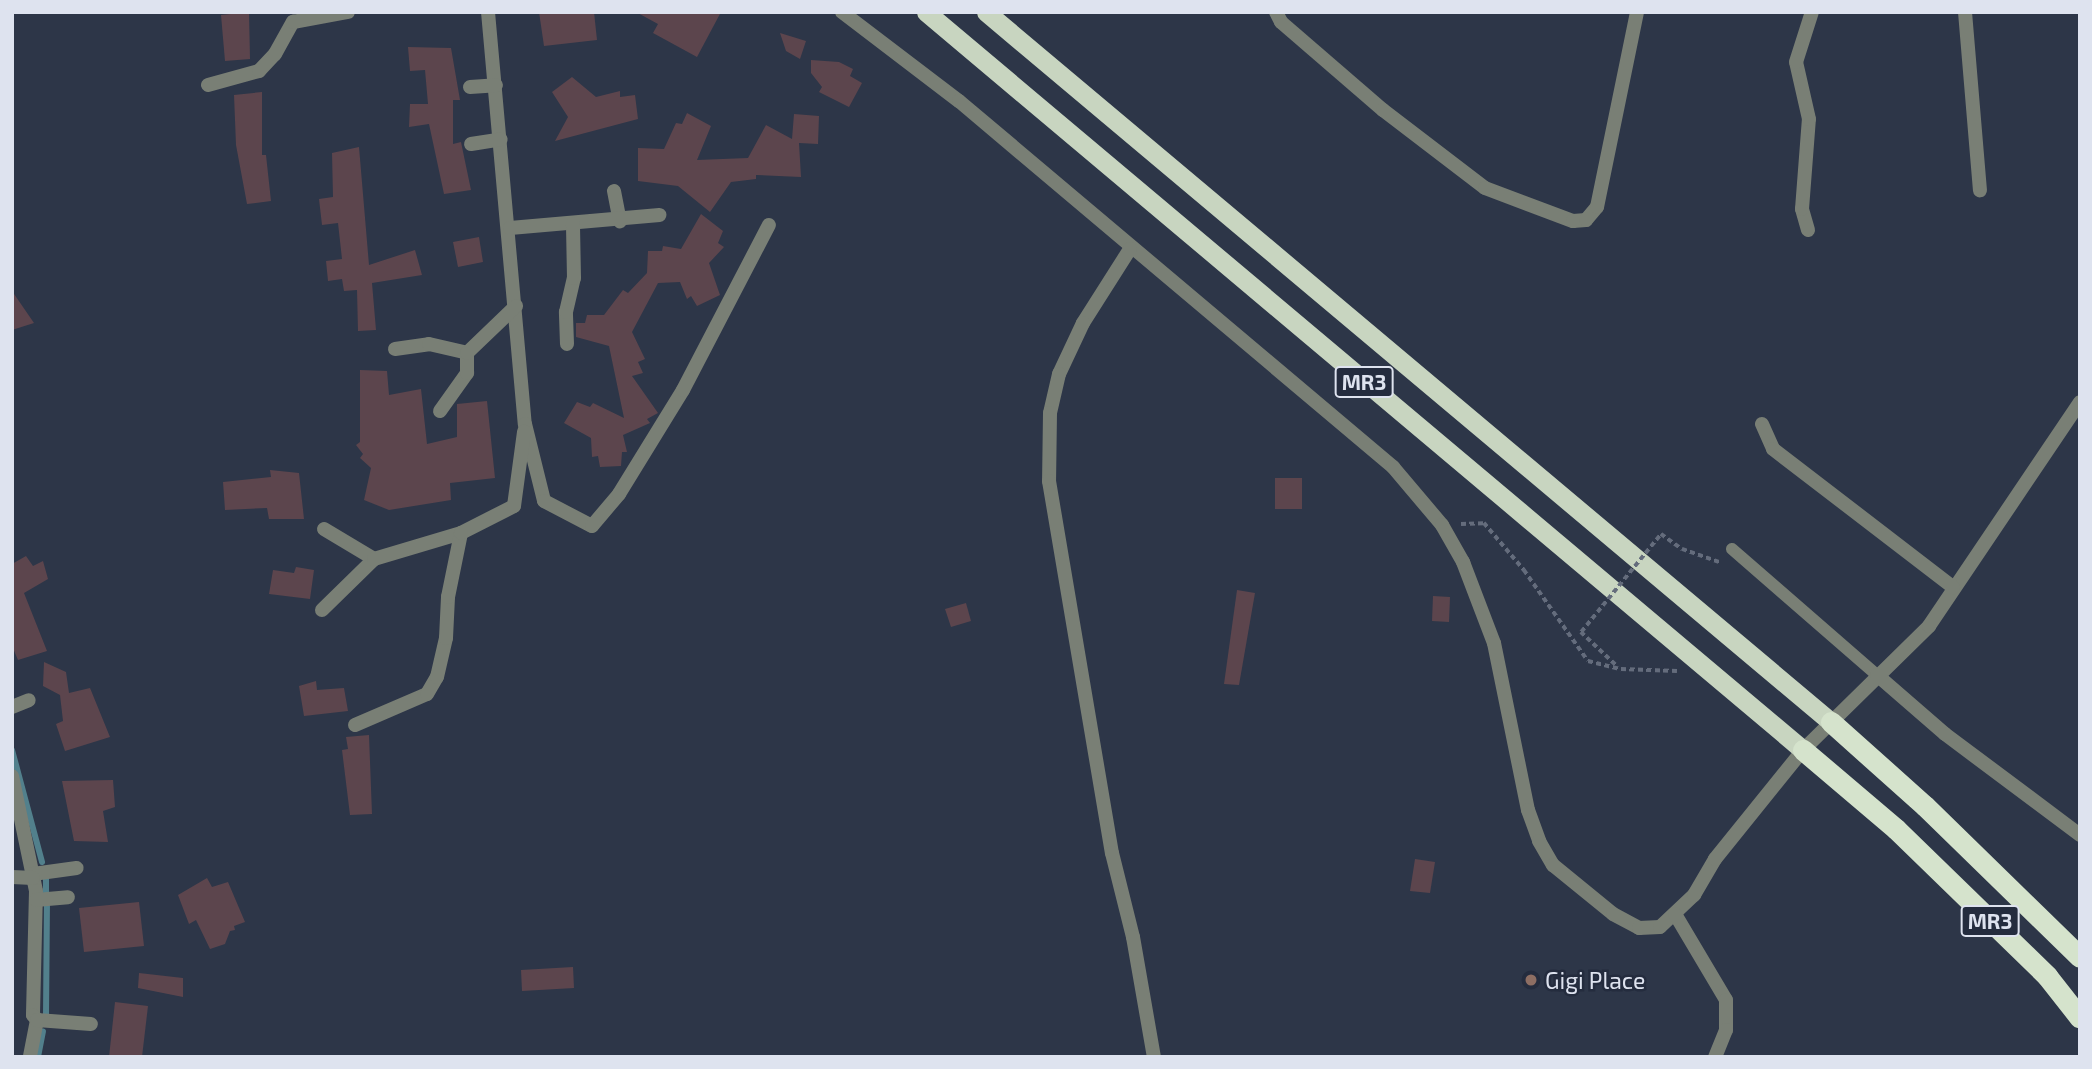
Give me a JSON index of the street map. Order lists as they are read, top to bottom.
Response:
{
  "streets": {
    "highway": ["MR3"]
  },
  "places": ["Gigi Place"]
}
